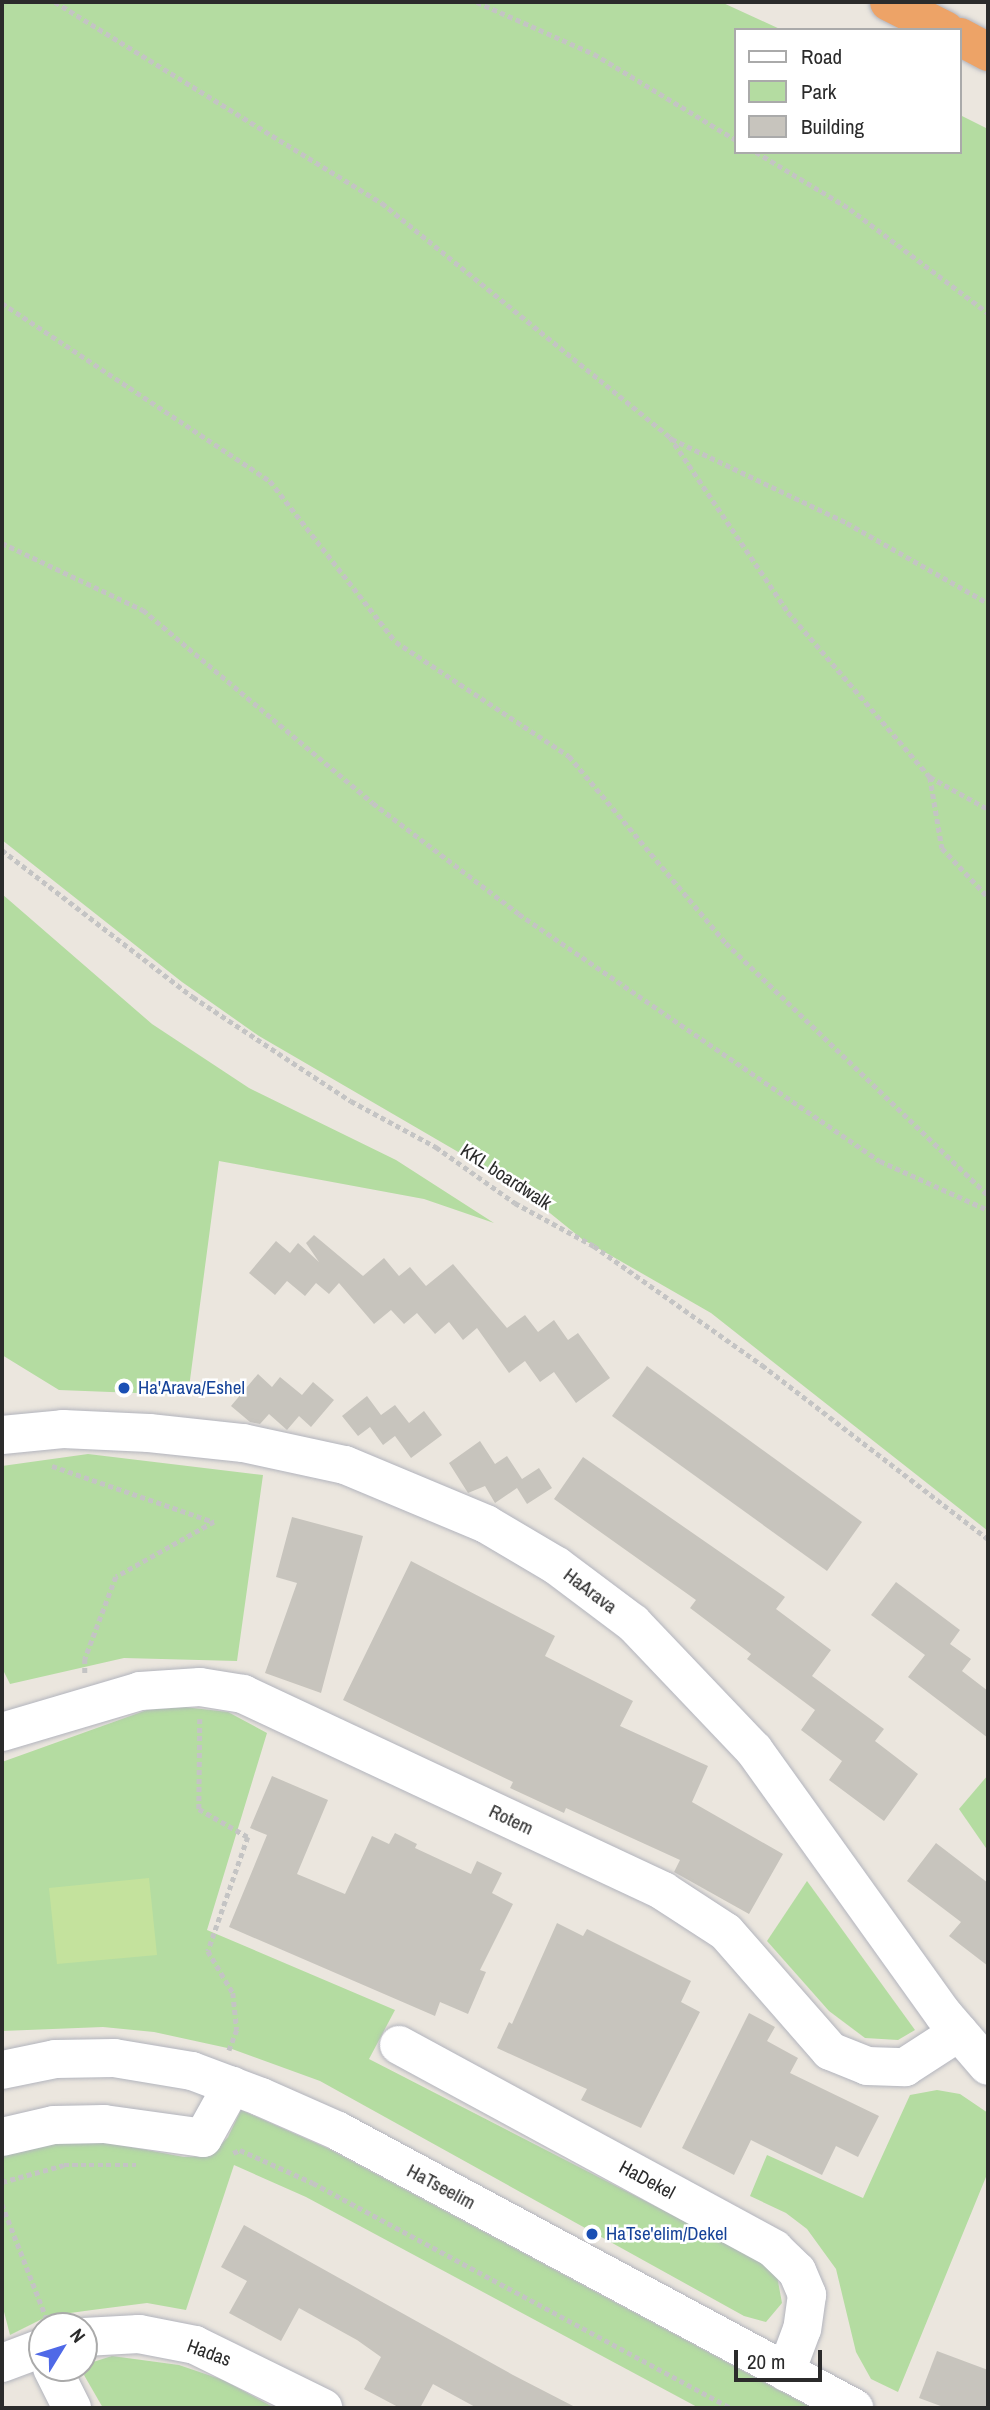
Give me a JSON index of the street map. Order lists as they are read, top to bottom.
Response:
{
  "streets": {
    "street": [
      "HaArava",
      "Rotem",
      "HaDekel",
      "HaTseelim",
      "Hadas"
    ],
    "path": ["KKL boardwalk"]
  },
  "crossings": [
    ["HaArava", "Rotem"],
    ["HaDekel", "HaTseelim"]
  ],
  "places": ["Ha'Arava/Eshel", "HaTse'elim/Dekel"],
  "legend": ["Road", "Park", "Building"],
  "scale_bar": "20 m",
  "north": "top right"
}
